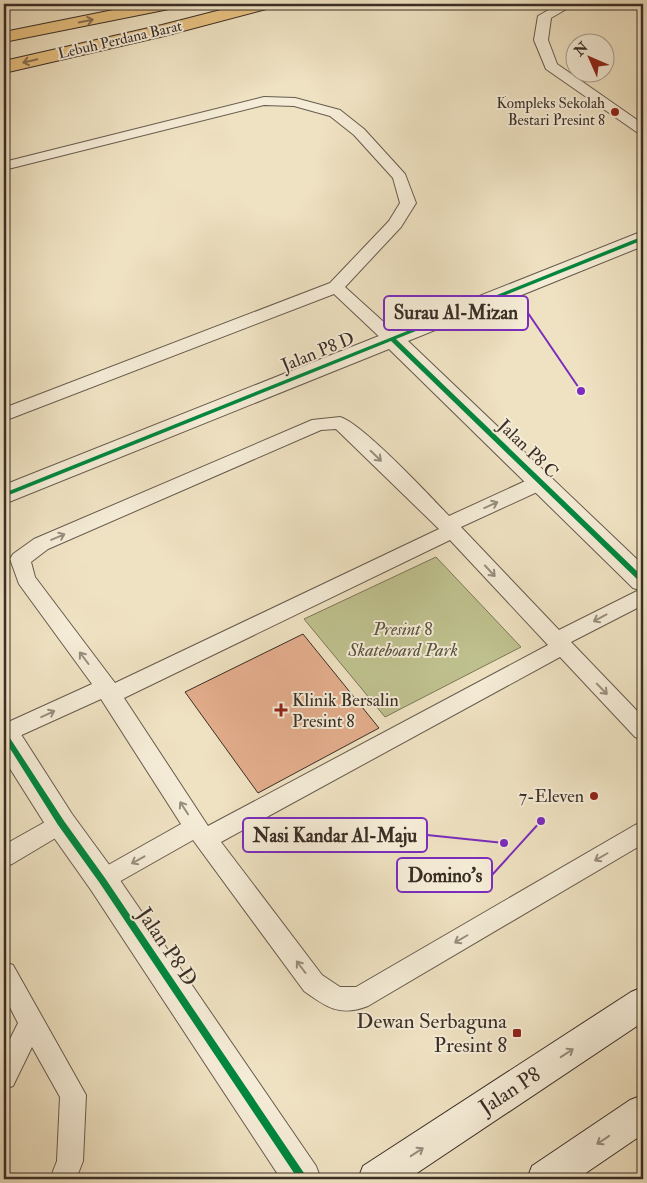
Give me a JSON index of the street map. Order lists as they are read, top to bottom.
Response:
{
  "streets": {
    "main road": ["Lebuh Perdana Barat"],
    "street": ["Jalan P8 D", "Jalan P8 C", "Jalan P8"]
  },
  "crossings": [
    ["Jalan P8 D", "Jalan P8 C"]
  ],
  "parks": ["Presint 8 Skateboard Park"],
  "places": {
    "other": [
      "Kompleks Sekolah Bestari Presint 8",
      "Surau Al-Mizan",
      "7-Eleven",
      "Domino's",
      "Nasi Kandar Al-Maju"
    ],
    "health": ["Klinik Bersalin Presint 8"],
    "transit": ["Dewan Serbaguna Presint 8"]
  },
  "north": "top left"
}
